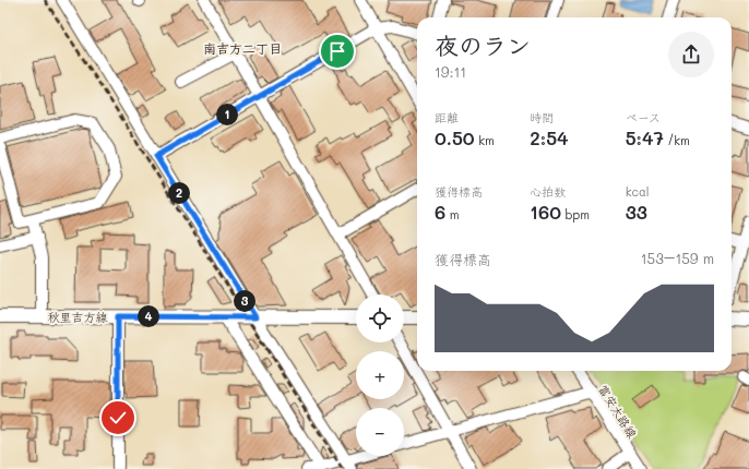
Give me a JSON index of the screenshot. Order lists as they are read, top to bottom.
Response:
{
  "streets": {
    "main road": ["秋里吉方線"],
    "street": ["富安大路線"]
  },
  "districts": ["南吉方二丁目"],
  "page": {
    "heading": ["夜のラン", "19:11"],
    "stats": [
      ["距離", "0.50 km"],
      ["時間", "2:54"],
      ["ペース", "5:47 /km"],
      ["獲得標高", "6 m"],
      ["心拍数", "160 bpm"],
      ["kcal", "33"]
    ],
    "pins": [
      "1",
      "2",
      "3",
      "4"
    ],
    "chart": ["獲得標高", "153–159 m"],
    "map_buttons": ["+", "−"]
  }
}
